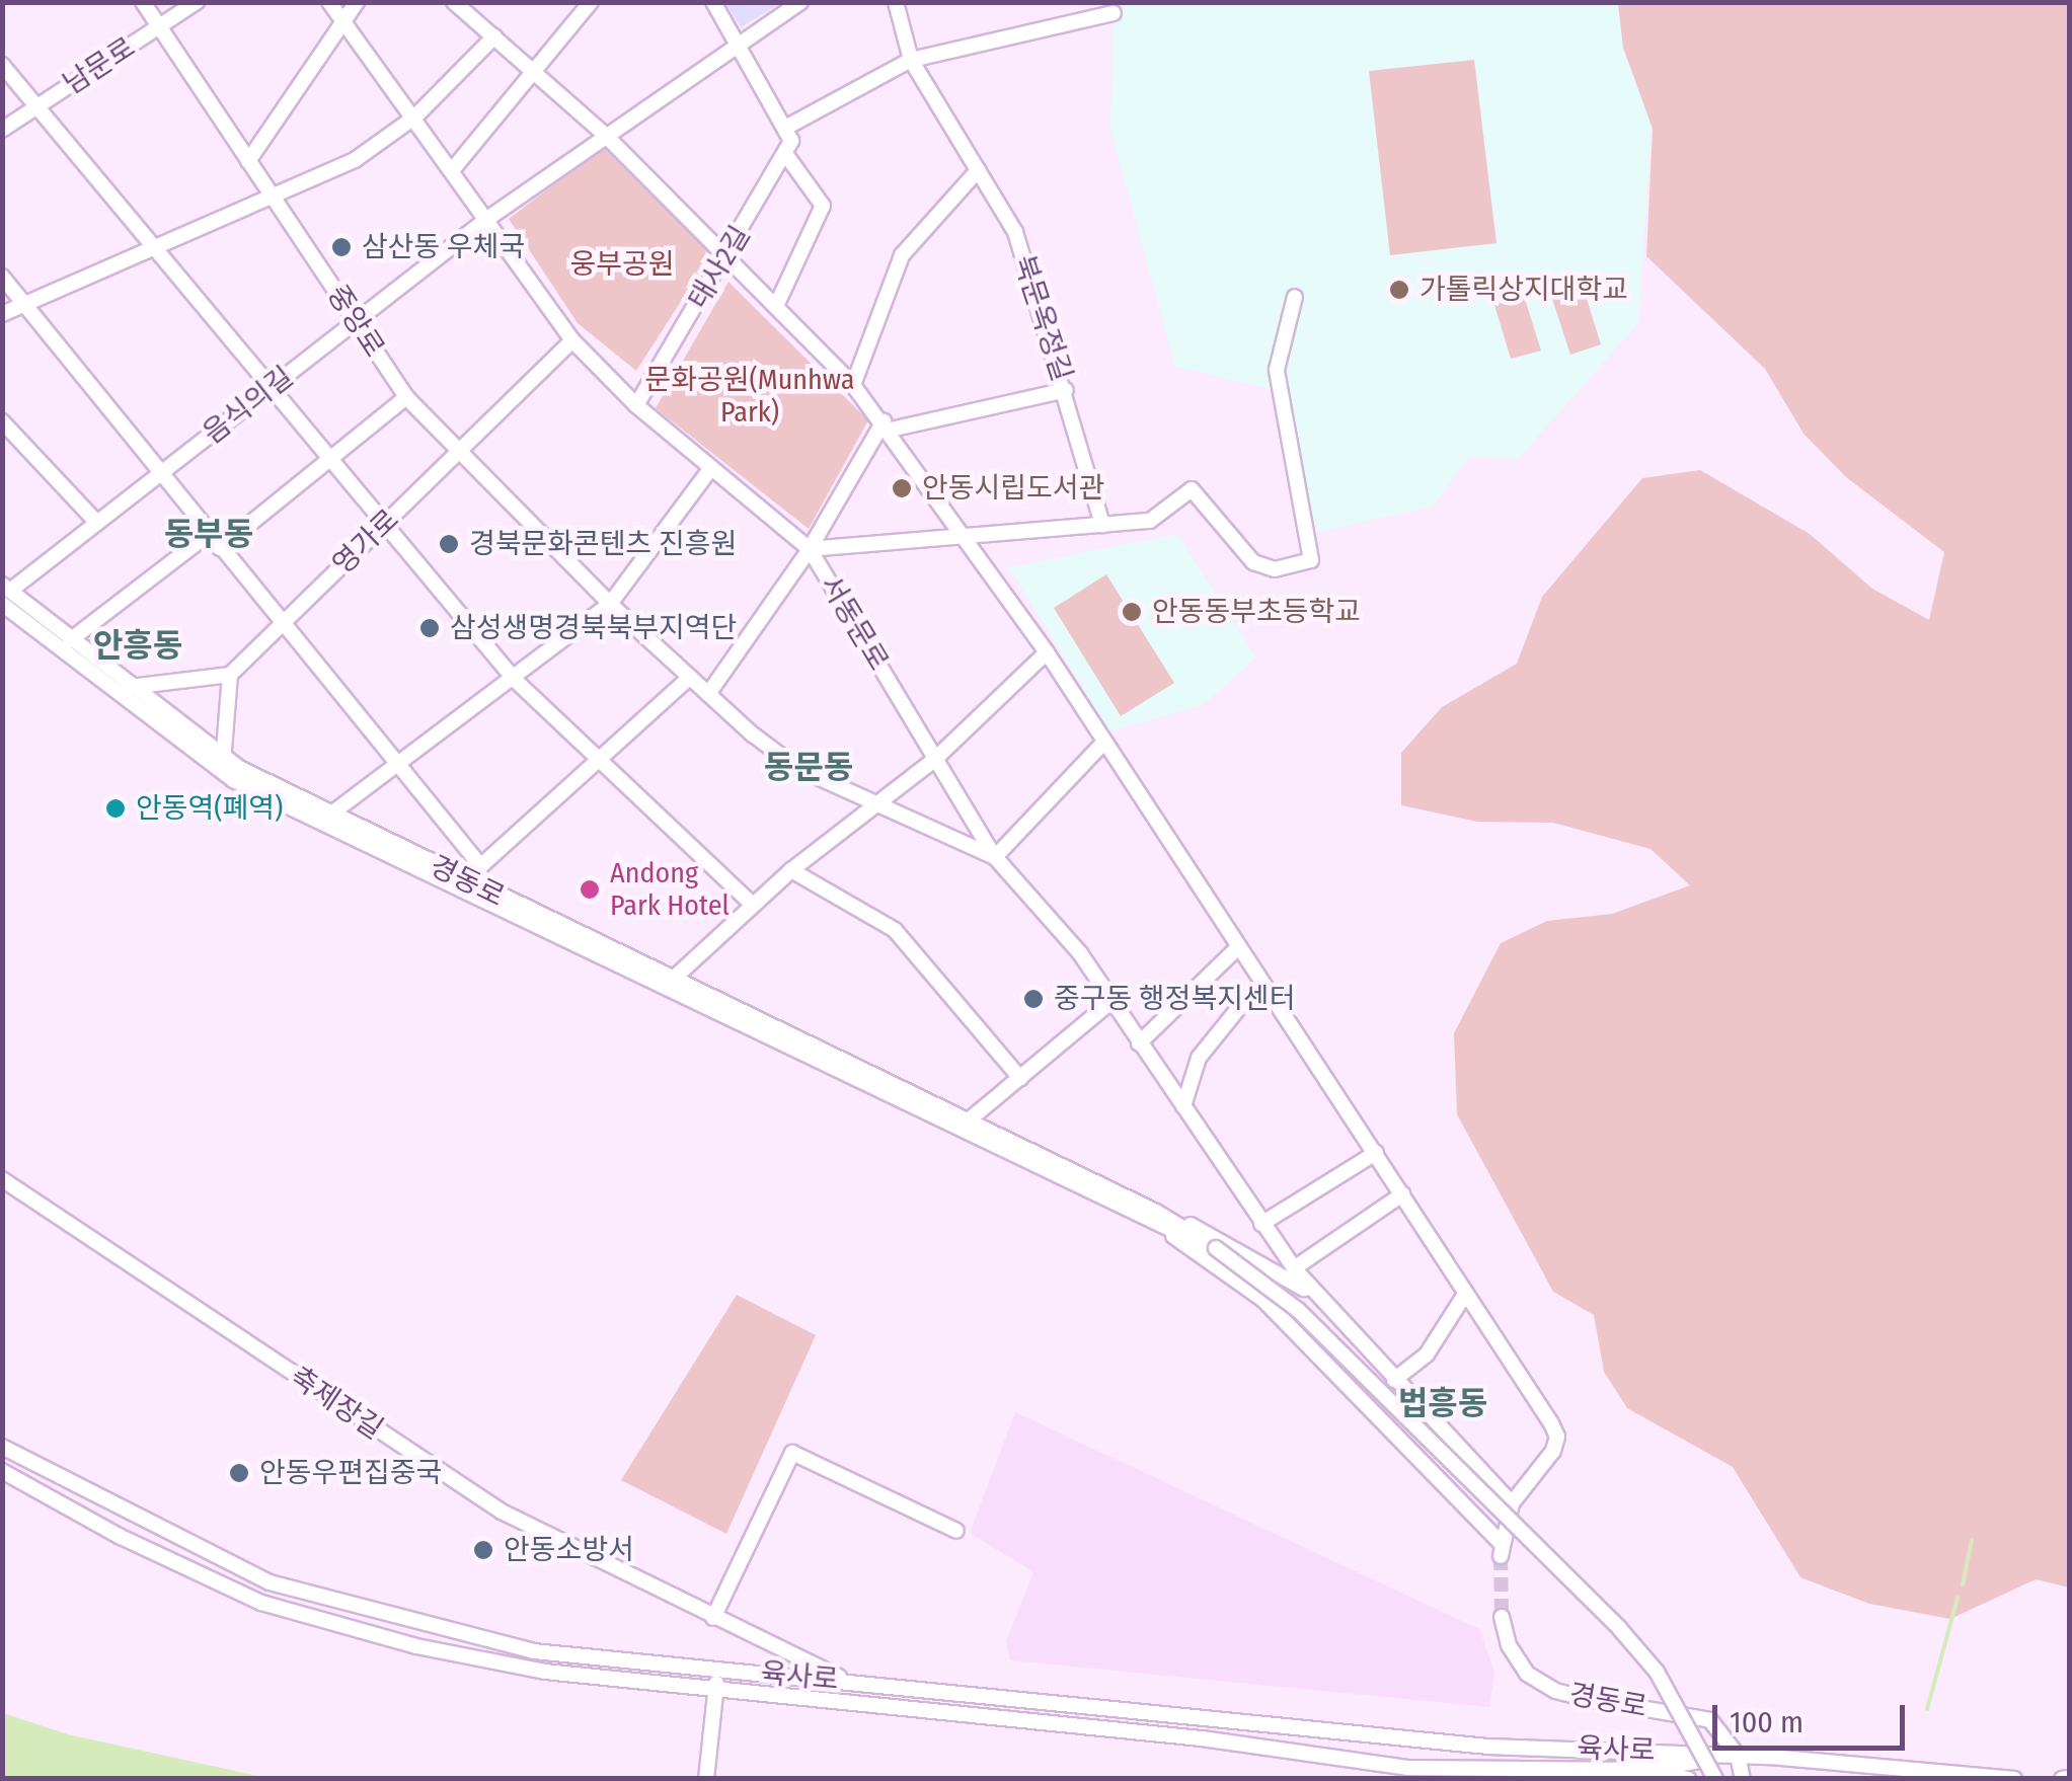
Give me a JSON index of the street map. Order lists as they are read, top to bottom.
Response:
{
  "streets": {
    "street": [
      "남문로",
      "태사2길",
      "북문옥정길",
      "중앙로",
      "음식의길",
      "영가로",
      "서동문로",
      "경동로",
      "축제장길",
      "육사로"
    ]
  },
  "crossings": [
    ["남문로", "중앙로"],
    ["태사2길", "서동문로"],
    ["중앙로", "음식의길"],
    ["중앙로", "영가로"],
    ["중앙로", "서동문로"],
    ["음식의길", "서동문로"],
    ["음식의길", "경동로"],
    ["영가로", "서동문로"],
    ["경동로", "육사로"],
    ["축제장길", "육사로"]
  ],
  "districts": [
    "동부동",
    "안흥동",
    "동문동",
    "법흥동"
  ],
  "parks": ["웅부공원", "문화공원(Munhwa Park)"],
  "places": [
    "삼산동 우체국",
    "가톨릭상지대학교",
    "안동시립도서관",
    "경북문화콘텐츠 진흥원",
    "안동동부초등학교",
    "삼성생명경북북부지역단",
    "안동역(폐역)",
    "Andong Park Hotel",
    "중구동 행정복지센터",
    "안동우편집중국",
    "안동소방서"
  ],
  "scale_bar": "100 m"
}
